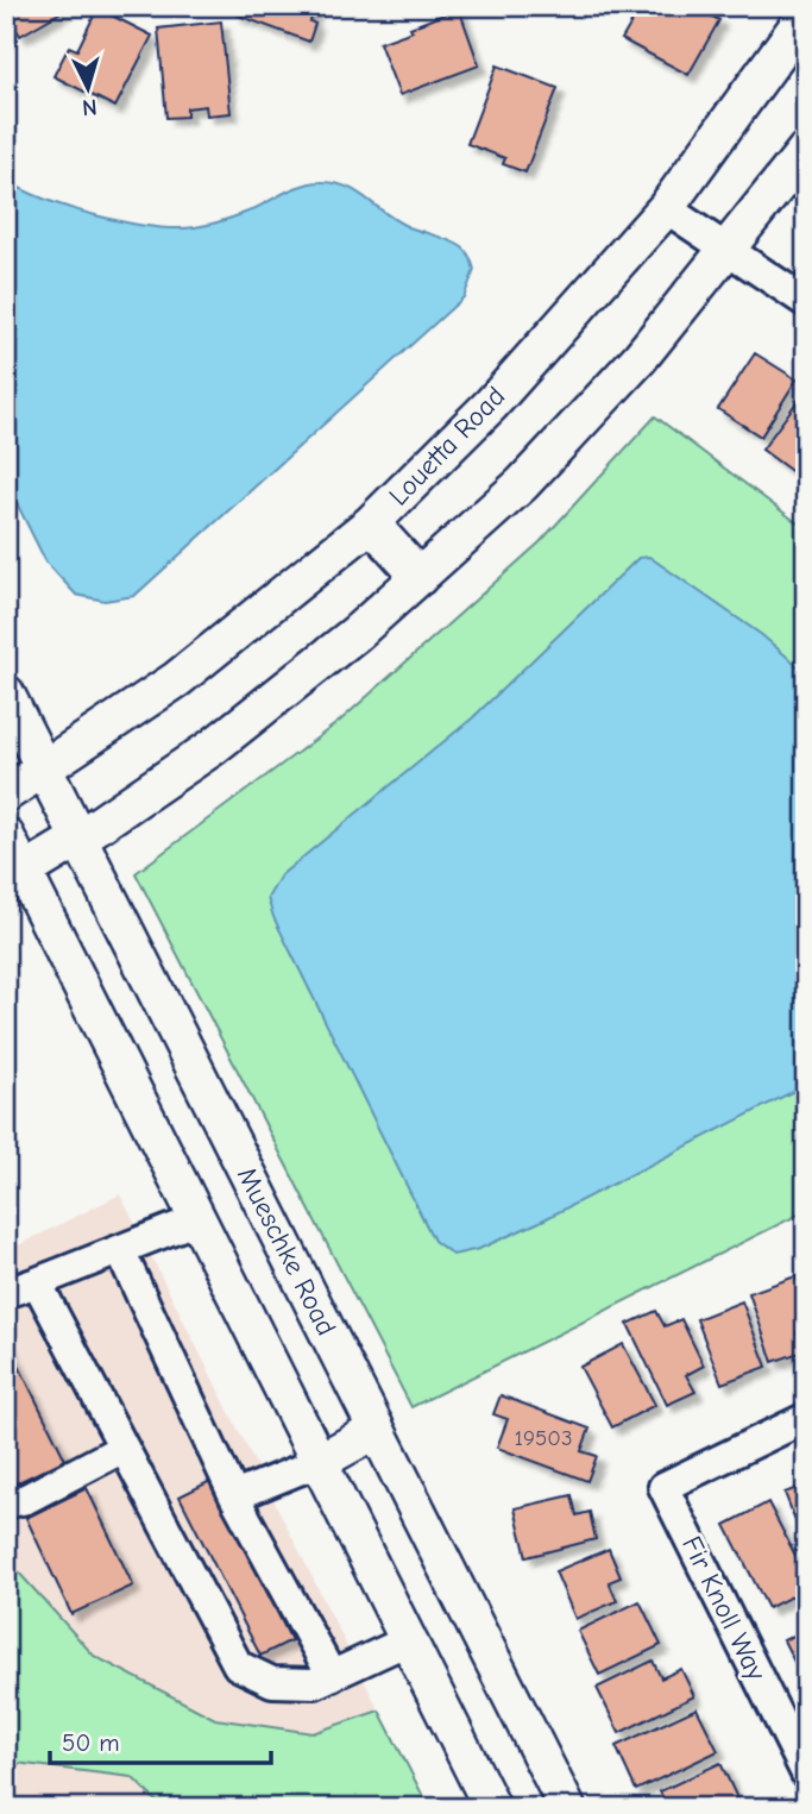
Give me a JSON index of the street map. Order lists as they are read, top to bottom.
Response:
{
  "streets": {
    "main road": ["Louetta Road", "Mueschke Road"],
    "street": ["Fir Knoll Way"]
  },
  "crossings": [
    ["Louetta Road", "Mueschke Road"]
  ],
  "house_numbers": ["19503"],
  "scale_bar": "50 m",
  "north": "bottom"
}
